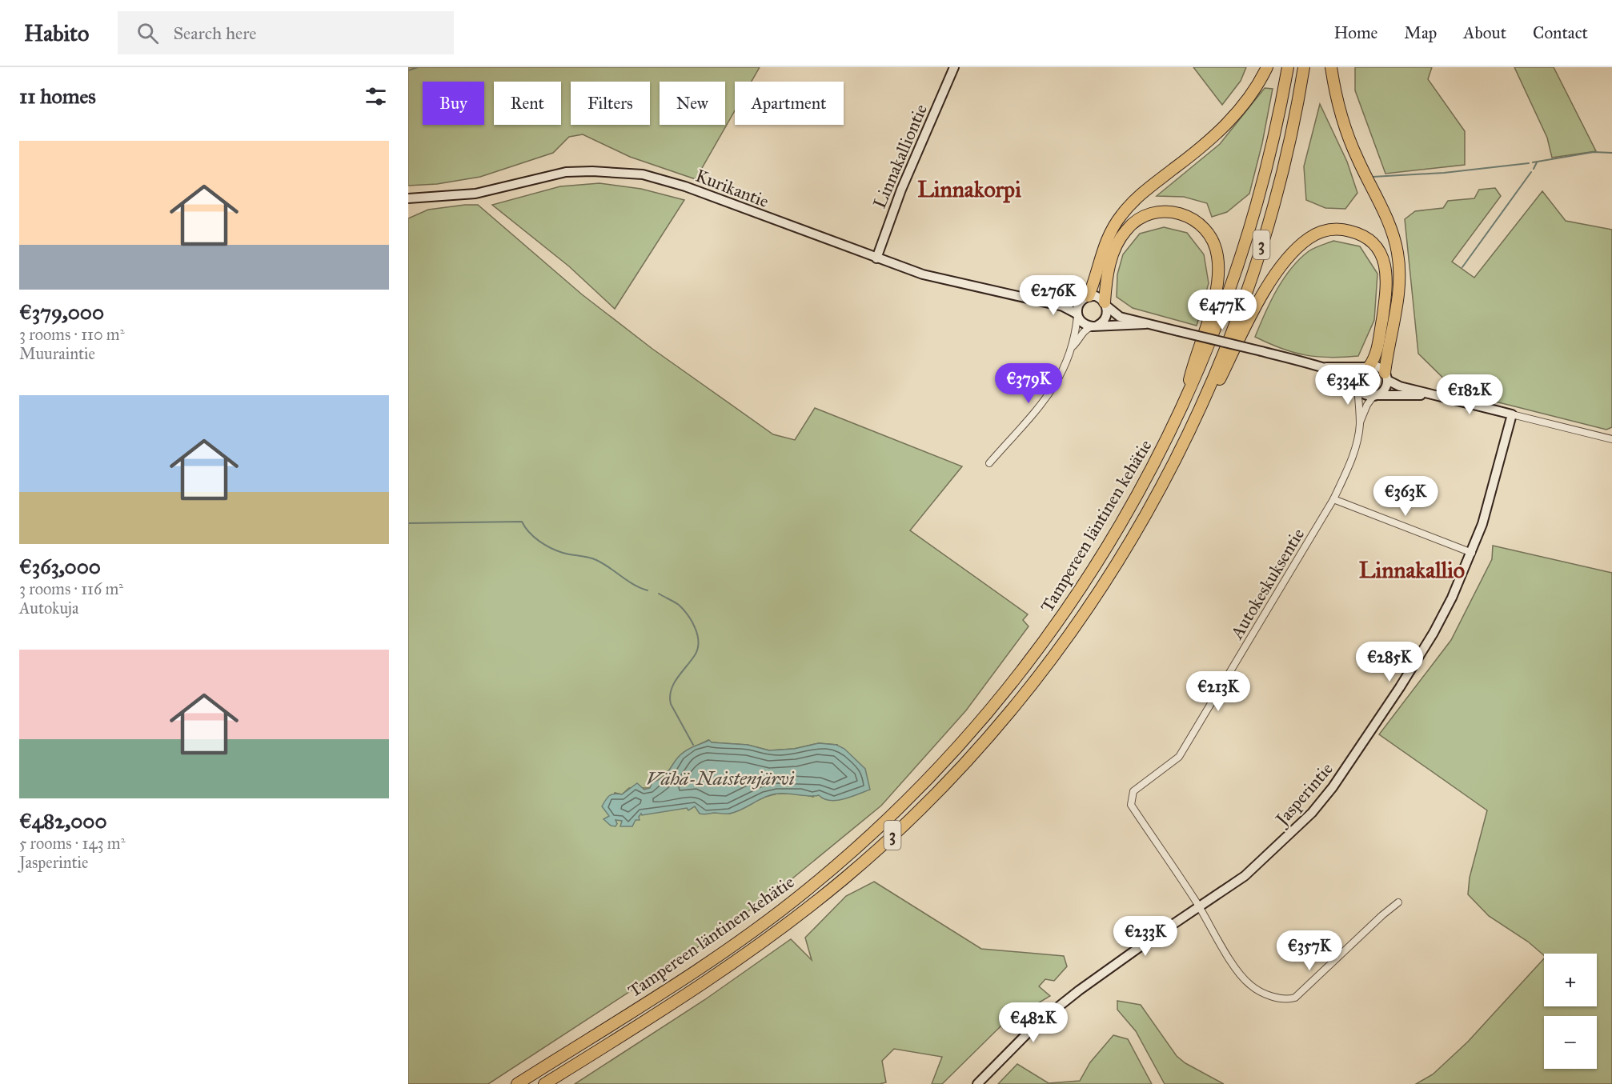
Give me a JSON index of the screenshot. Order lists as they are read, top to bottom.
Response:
{
  "streets": {
    "highway": ["3", "Tampereen läntinen kehätie"],
    "main road": ["Linnakalliontie", "Kurikantie", "Jasperintie"],
    "street": ["Autokeskuksentie"]
  },
  "crossings": [
    ["Linnakalliontie", "Kurikantie"],
    ["Autokeskuksentie", "Jasperintie"]
  ],
  "districts": ["Linnakorpi", "Linnakallio"],
  "water": ["Vähä-Naistenjärvi"],
  "page": {
    "header": "Habito",
    "search": "Search here",
    "nav": [
      "Home",
      "Map",
      "About",
      "Contact"
    ],
    "heading": "11 homes",
    "chip": [
      "Buy",
      "Rent",
      "Filters",
      "New",
      "Apartment"
    ],
    "list": [
      {
        "name": "€379,000",
        "note": "3 rooms · 110 m² · Muuraintie"
      },
      {
        "name": "€363,000",
        "note": "3 rooms · 116 m² · Autokuja"
      },
      {
        "name": "€482,000",
        "note": "5 rooms · 143 m² · Jasperintie"
      }
    ],
    "price": [
      "€276K",
      "€477K",
      "€379K",
      "€334K",
      "€182K",
      "€363K",
      "€285K",
      "€213K",
      "€233K",
      "€357K",
      "€482K"
    ],
    "map_buttons": ["+", "−"]
  }
}
